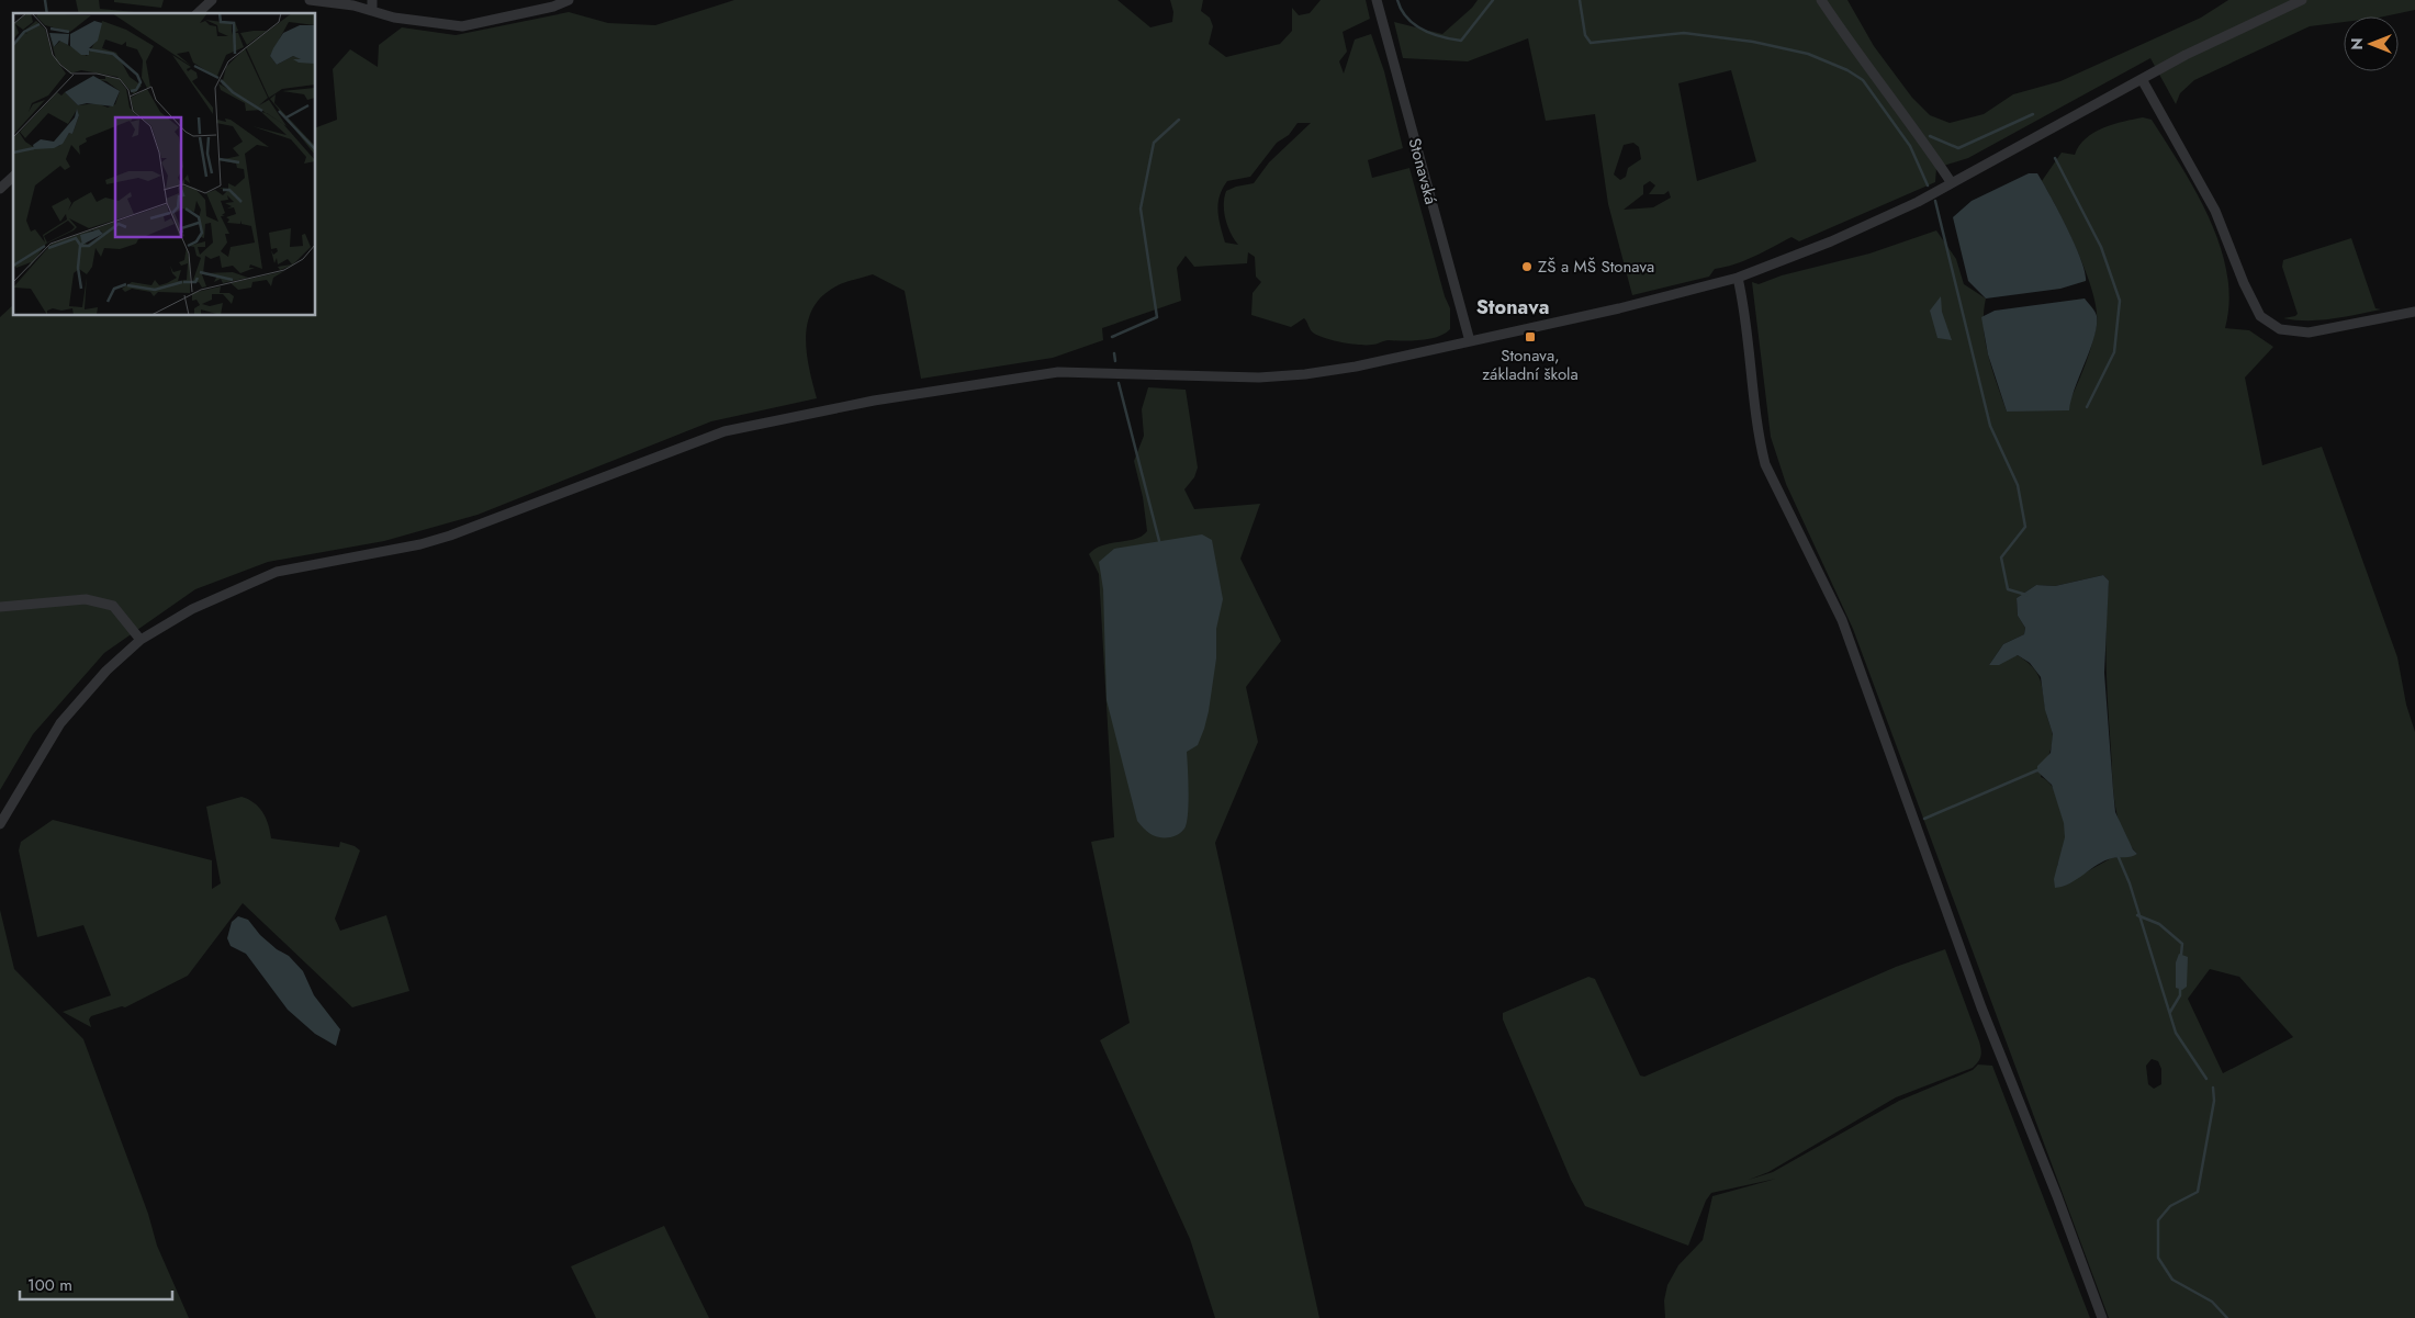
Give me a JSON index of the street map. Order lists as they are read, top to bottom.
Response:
{
  "streets": {
    "street": ["Stonavská"]
  },
  "districts": ["Stonava"],
  "places": {
    "other": ["ZŠ a MŠ Stonava"],
    "transit": ["Stonava, základní škola"]
  },
  "scale_bar": "100 m",
  "north": "left"
}
